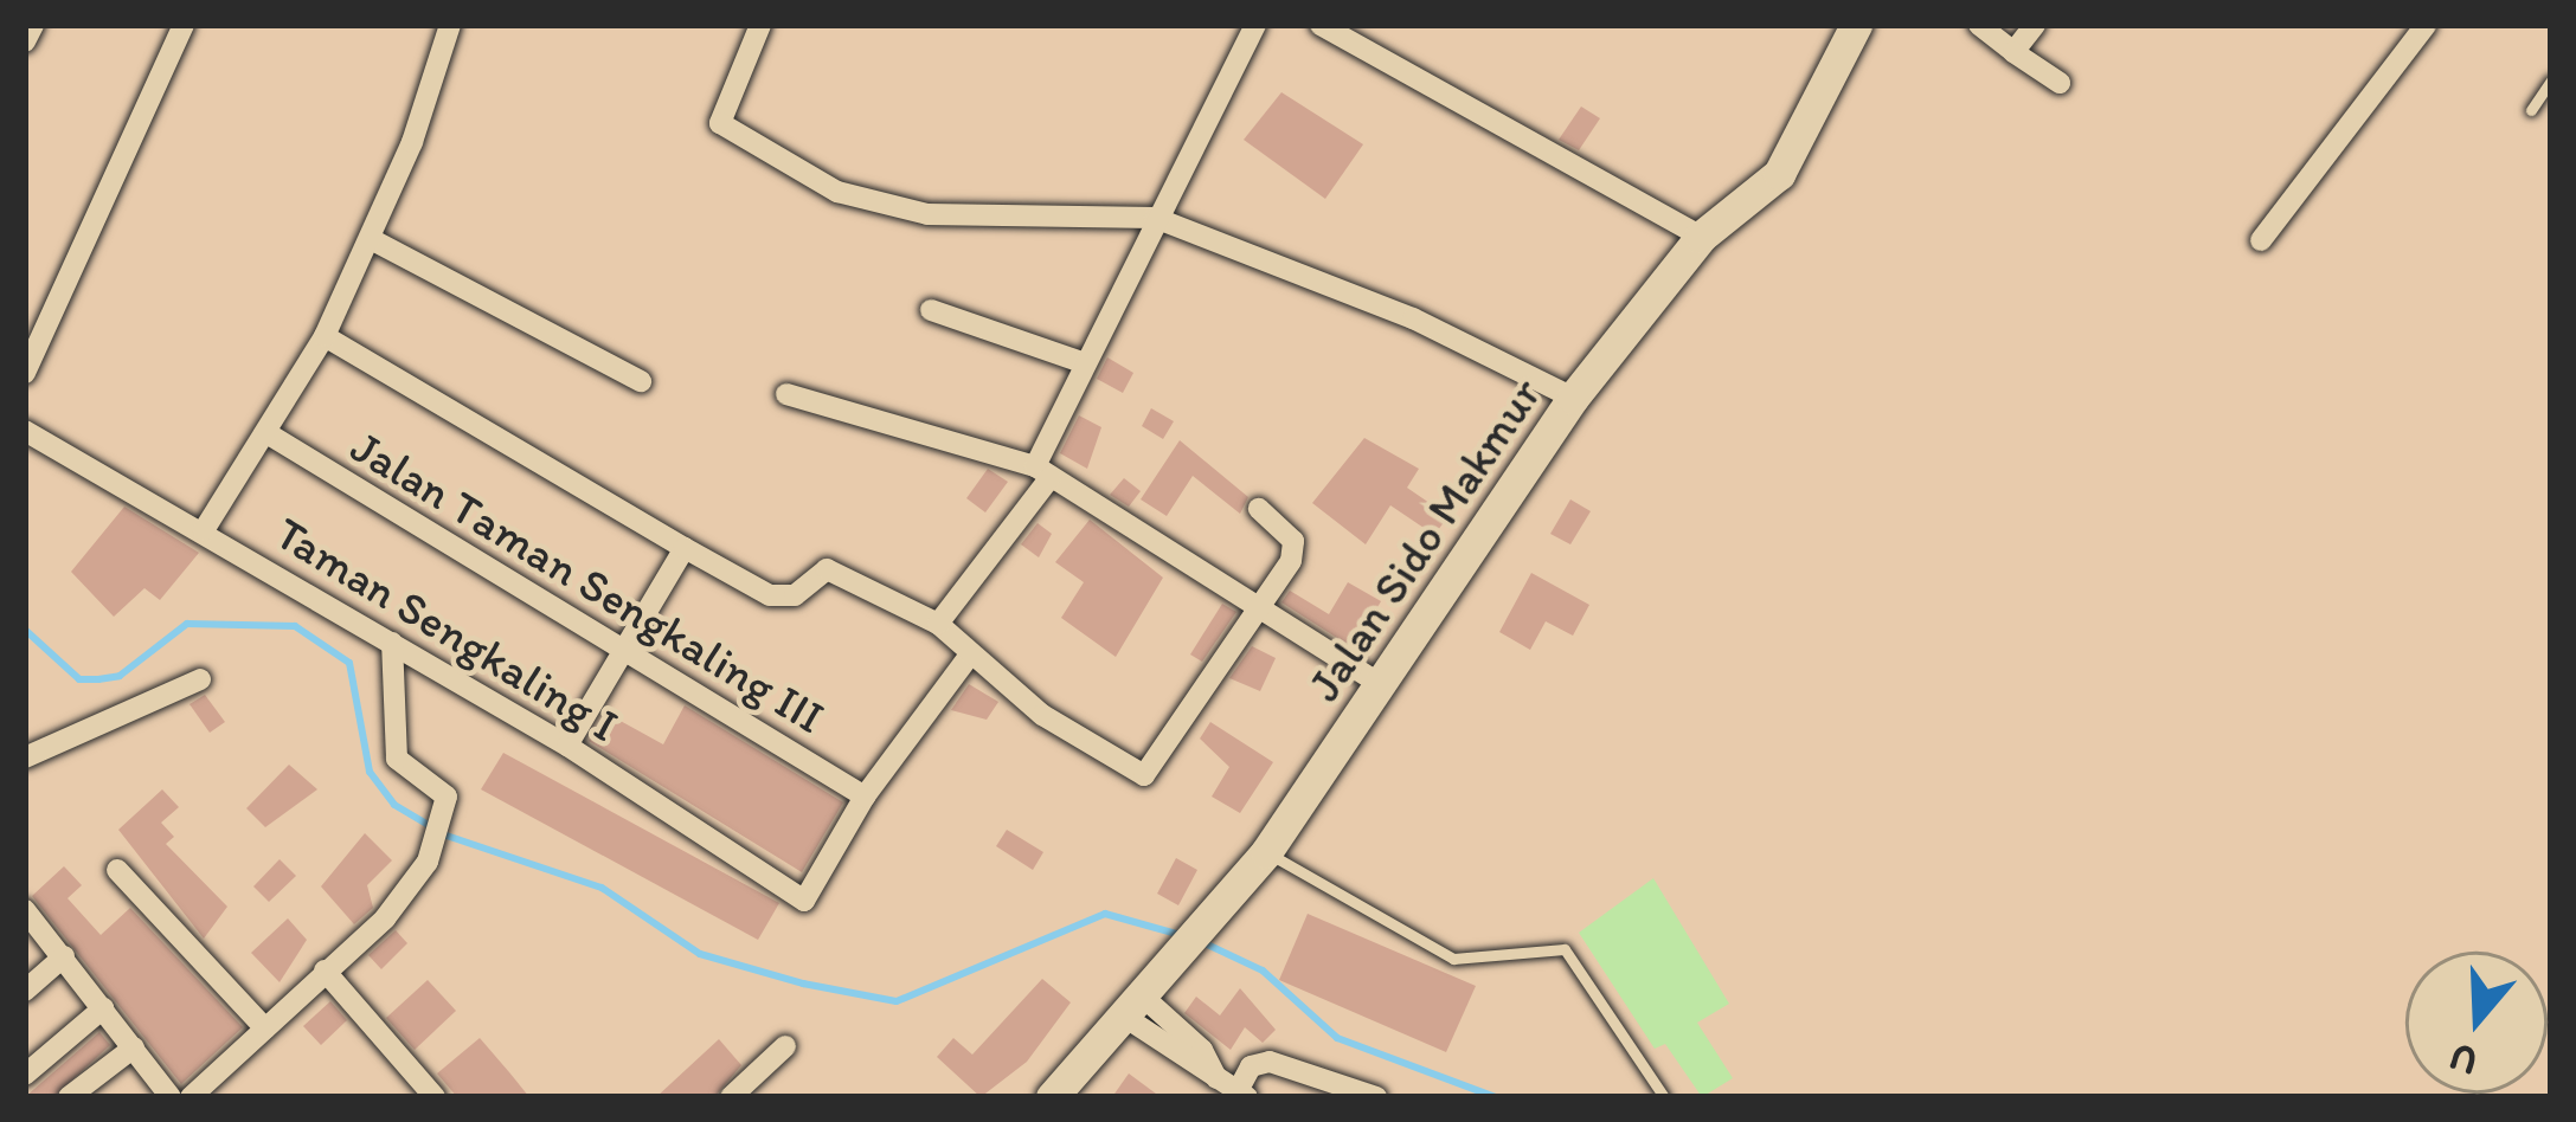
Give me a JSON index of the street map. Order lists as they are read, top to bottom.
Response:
{
  "streets": {
    "main road": ["Jalan Sido Makmur"],
    "street": ["Jalan Taman Sengkaling III", "Taman Sengkaling I"]
  },
  "crossings": [
    ["Jalan Taman Sengkaling III", "Taman Sengkaling I"]
  ],
  "north": "bottom"
}
